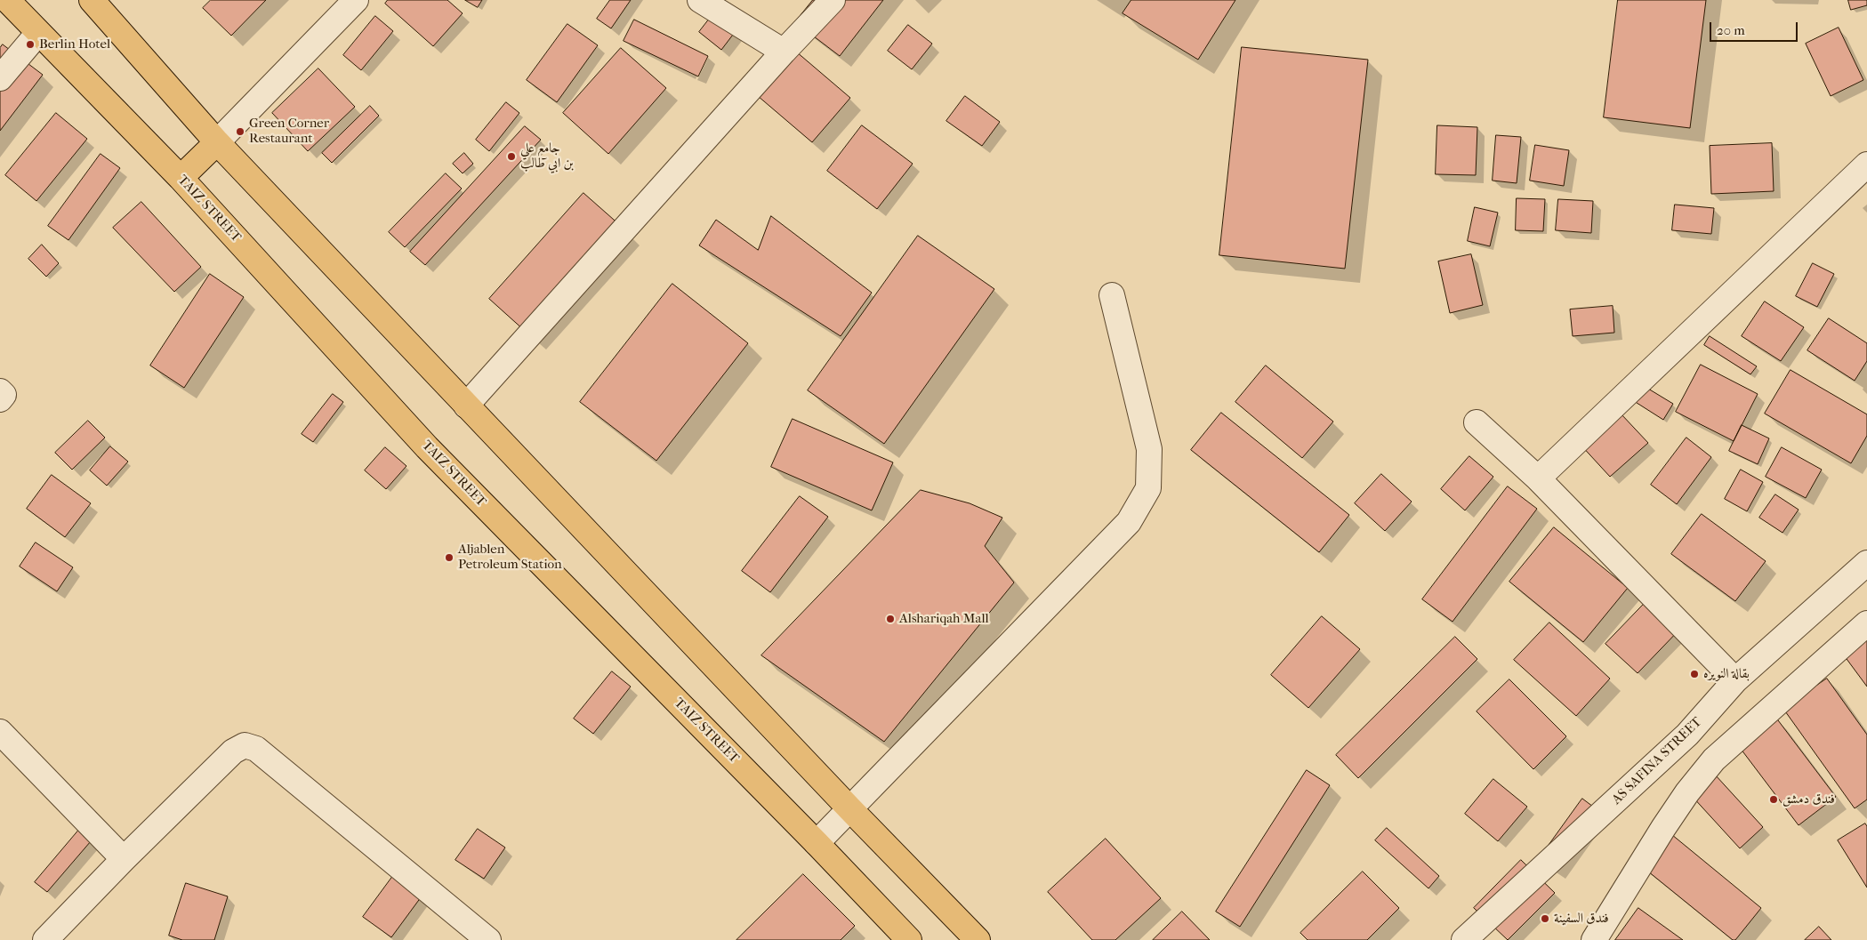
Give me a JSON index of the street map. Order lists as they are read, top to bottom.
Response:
{
  "streets": {
    "highway": ["TAIZ STREET"],
    "street": ["AS SAFINA STREET"]
  },
  "places": [
    "Berlin Hotel",
    "Green Corner Restaurant",
    "جامع علي بن ابي طالب",
    "Aljablen Petroleum Station",
    "Alshariqah Mall",
    "بقالة النويره",
    "فندق دمشق",
    "فندق السفينة"
  ],
  "scale_bar": "20 m"
}
